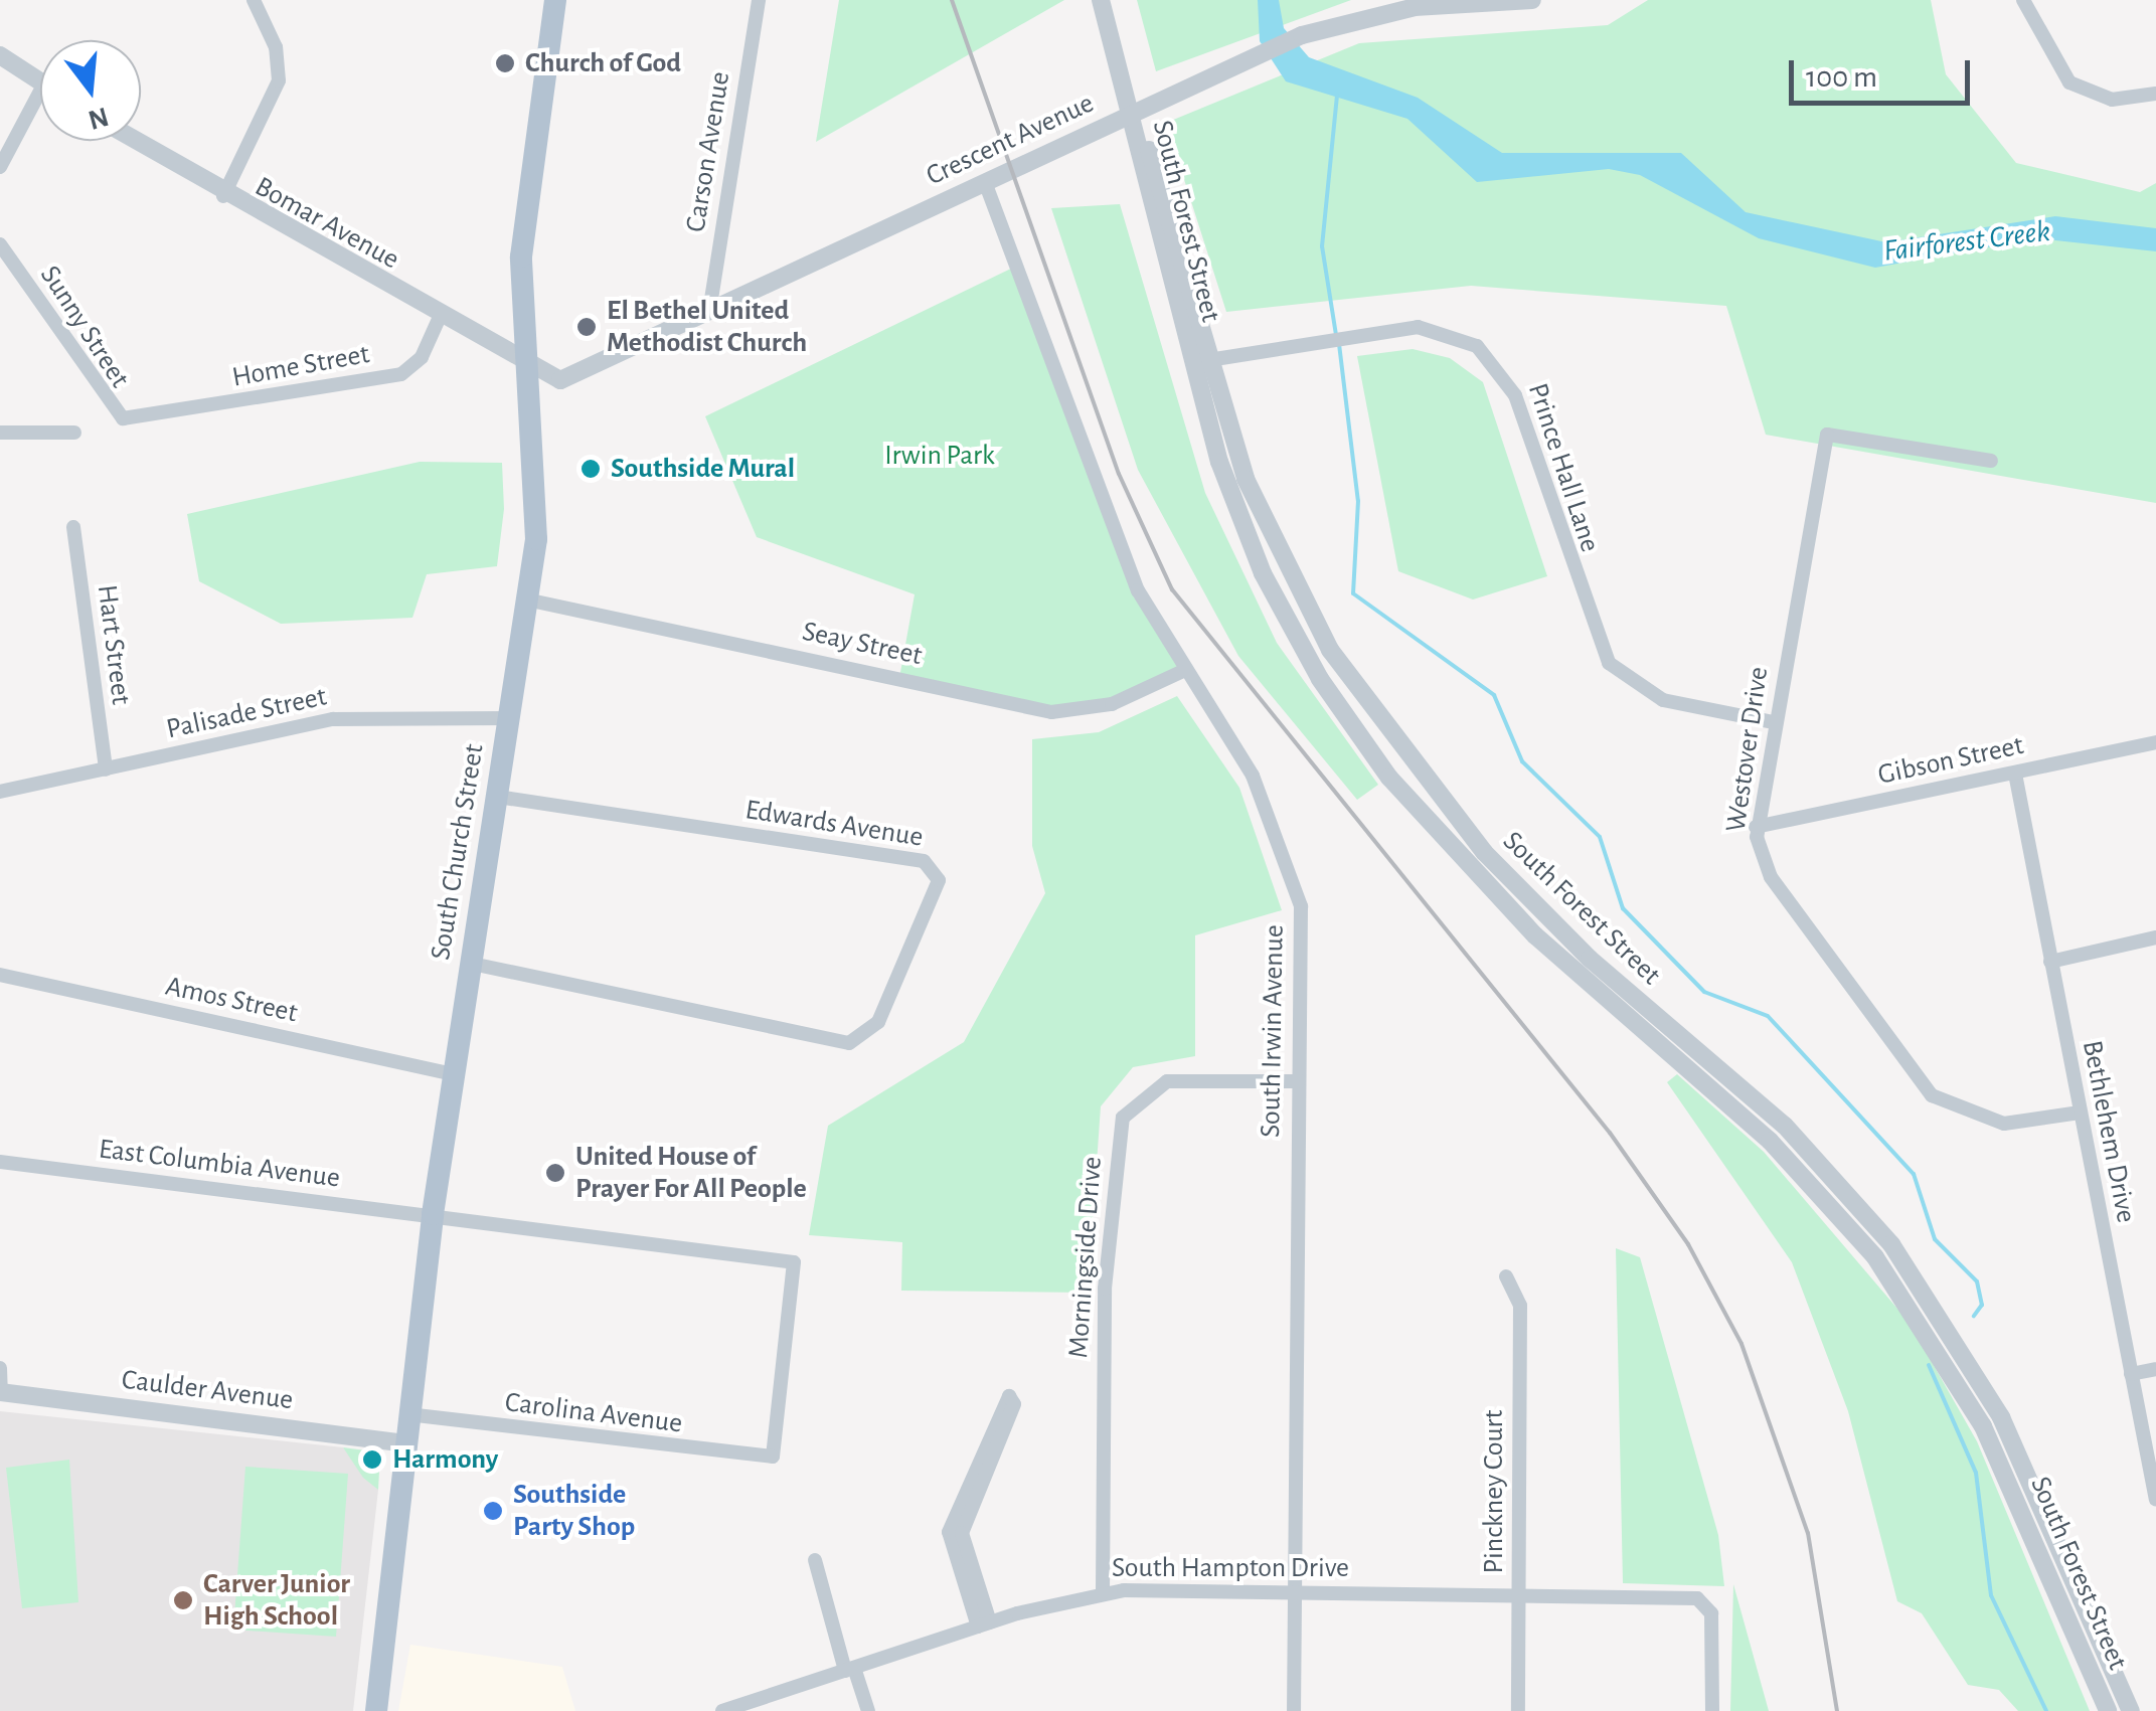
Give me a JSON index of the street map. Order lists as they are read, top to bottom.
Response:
{
  "streets": {
    "main road": ["South Church Street"],
    "street": [
      "Crescent Avenue",
      "Carson Avenue",
      "South Forest Street",
      "Bomar Avenue",
      "Sunny Street",
      "Home Street",
      "Prince Hall Lane",
      "Seay Street",
      "Hart Street",
      "Palisade Street",
      "Westover Drive",
      "Gibson Street",
      "Edwards Avenue",
      "Amos Street",
      "South Irwin Avenue",
      "Bethlehem Drive",
      "East Columbia Avenue",
      "Morningside Drive",
      "Caulder Avenue",
      "Carolina Avenue",
      "Pinckney Court",
      "South Hampton Drive"
    ]
  },
  "crossings": [
    ["Crescent Avenue", "Carson Avenue"],
    ["Crescent Avenue", "South Forest Street"],
    ["Crescent Avenue", "Bomar Avenue"],
    ["Crescent Avenue", "South Church Street"],
    ["Crescent Avenue", "South Irwin Avenue"],
    ["South Forest Street", "Prince Hall Lane"],
    ["Bomar Avenue", "Home Street"],
    ["Bomar Avenue", "South Church Street"],
    ["Sunny Street", "Home Street"],
    ["Prince Hall Lane", "Westover Drive"],
    ["Seay Street", "South Church Street"],
    ["Seay Street", "South Irwin Avenue"],
    ["Hart Street", "Palisade Street"],
    ["Palisade Street", "South Church Street"],
    ["Westover Drive", "Gibson Street"],
    ["Westover Drive", "Bethlehem Drive"],
    ["Gibson Street", "Bethlehem Drive"],
    ["Edwards Avenue", "South Church Street"],
    ["South Church Street", "Amos Street"],
    ["South Church Street", "East Columbia Avenue"],
    ["South Church Street", "Caulder Avenue"],
    ["South Church Street", "Carolina Avenue"],
    ["South Irwin Avenue", "Morningside Drive"],
    ["South Irwin Avenue", "South Hampton Drive"],
    ["East Columbia Avenue", "Carolina Avenue"],
    ["Morningside Drive", "South Hampton Drive"],
    ["Pinckney Court", "South Hampton Drive"]
  ],
  "water": ["Fairforest Creek"],
  "parks": ["Irwin Park"],
  "places": [
    "Church of God",
    "El Bethel United Methodist Church",
    "Southside Mural",
    "United House of Prayer For All People",
    "Harmony",
    "Southside Party Shop",
    "Carver Junior High School"
  ],
  "scale_bar": "100 m",
  "north": "bottom"
}
